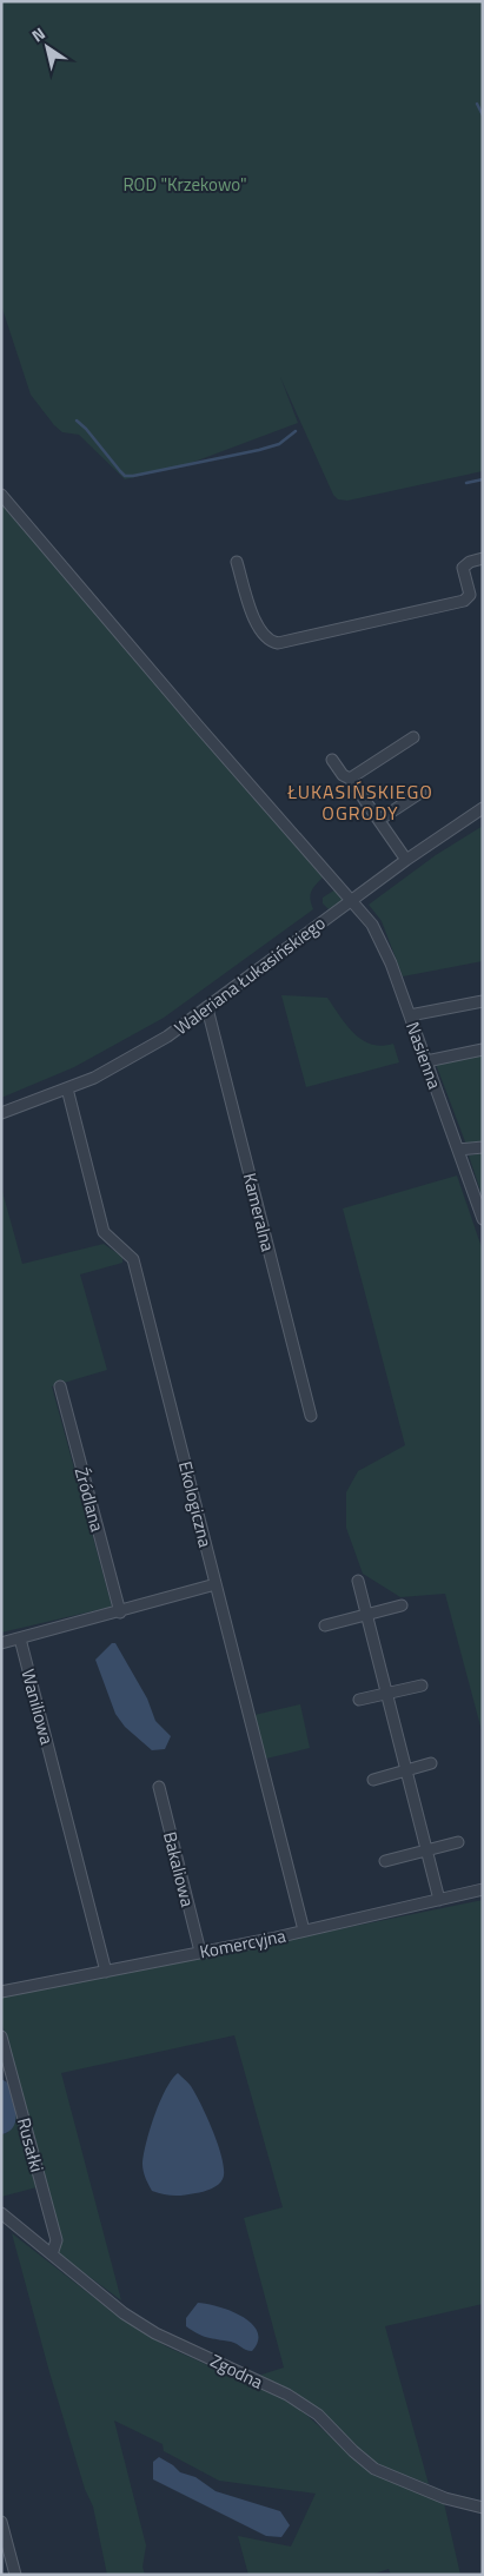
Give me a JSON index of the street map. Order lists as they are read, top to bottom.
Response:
{
  "streets": {
    "street": [
      "Waleriana Łukasińskiego",
      "Nasienna",
      "Kameralna",
      "Źródlana",
      "Ekologiczna",
      "Waniliowa",
      "Bakaliowa",
      "Komercyjna",
      "Rusałki",
      "Zgodna"
    ]
  },
  "crossings": [
    ["Waleriana Łukasińskiego", "Nasienna"],
    ["Waleriana Łukasińskiego", "Kameralna"],
    ["Waleriana Łukasińskiego", "Ekologiczna"],
    ["Ekologiczna", "Komercyjna"],
    ["Waniliowa", "Komercyjna"],
    ["Bakaliowa", "Komercyjna"],
    ["Rusałki", "Zgodna"]
  ],
  "districts": ["ŁUKASIŃSKIEGO OGRODY"],
  "parks": ["ROD \"Krzekowo\""],
  "north": "top left"
}
